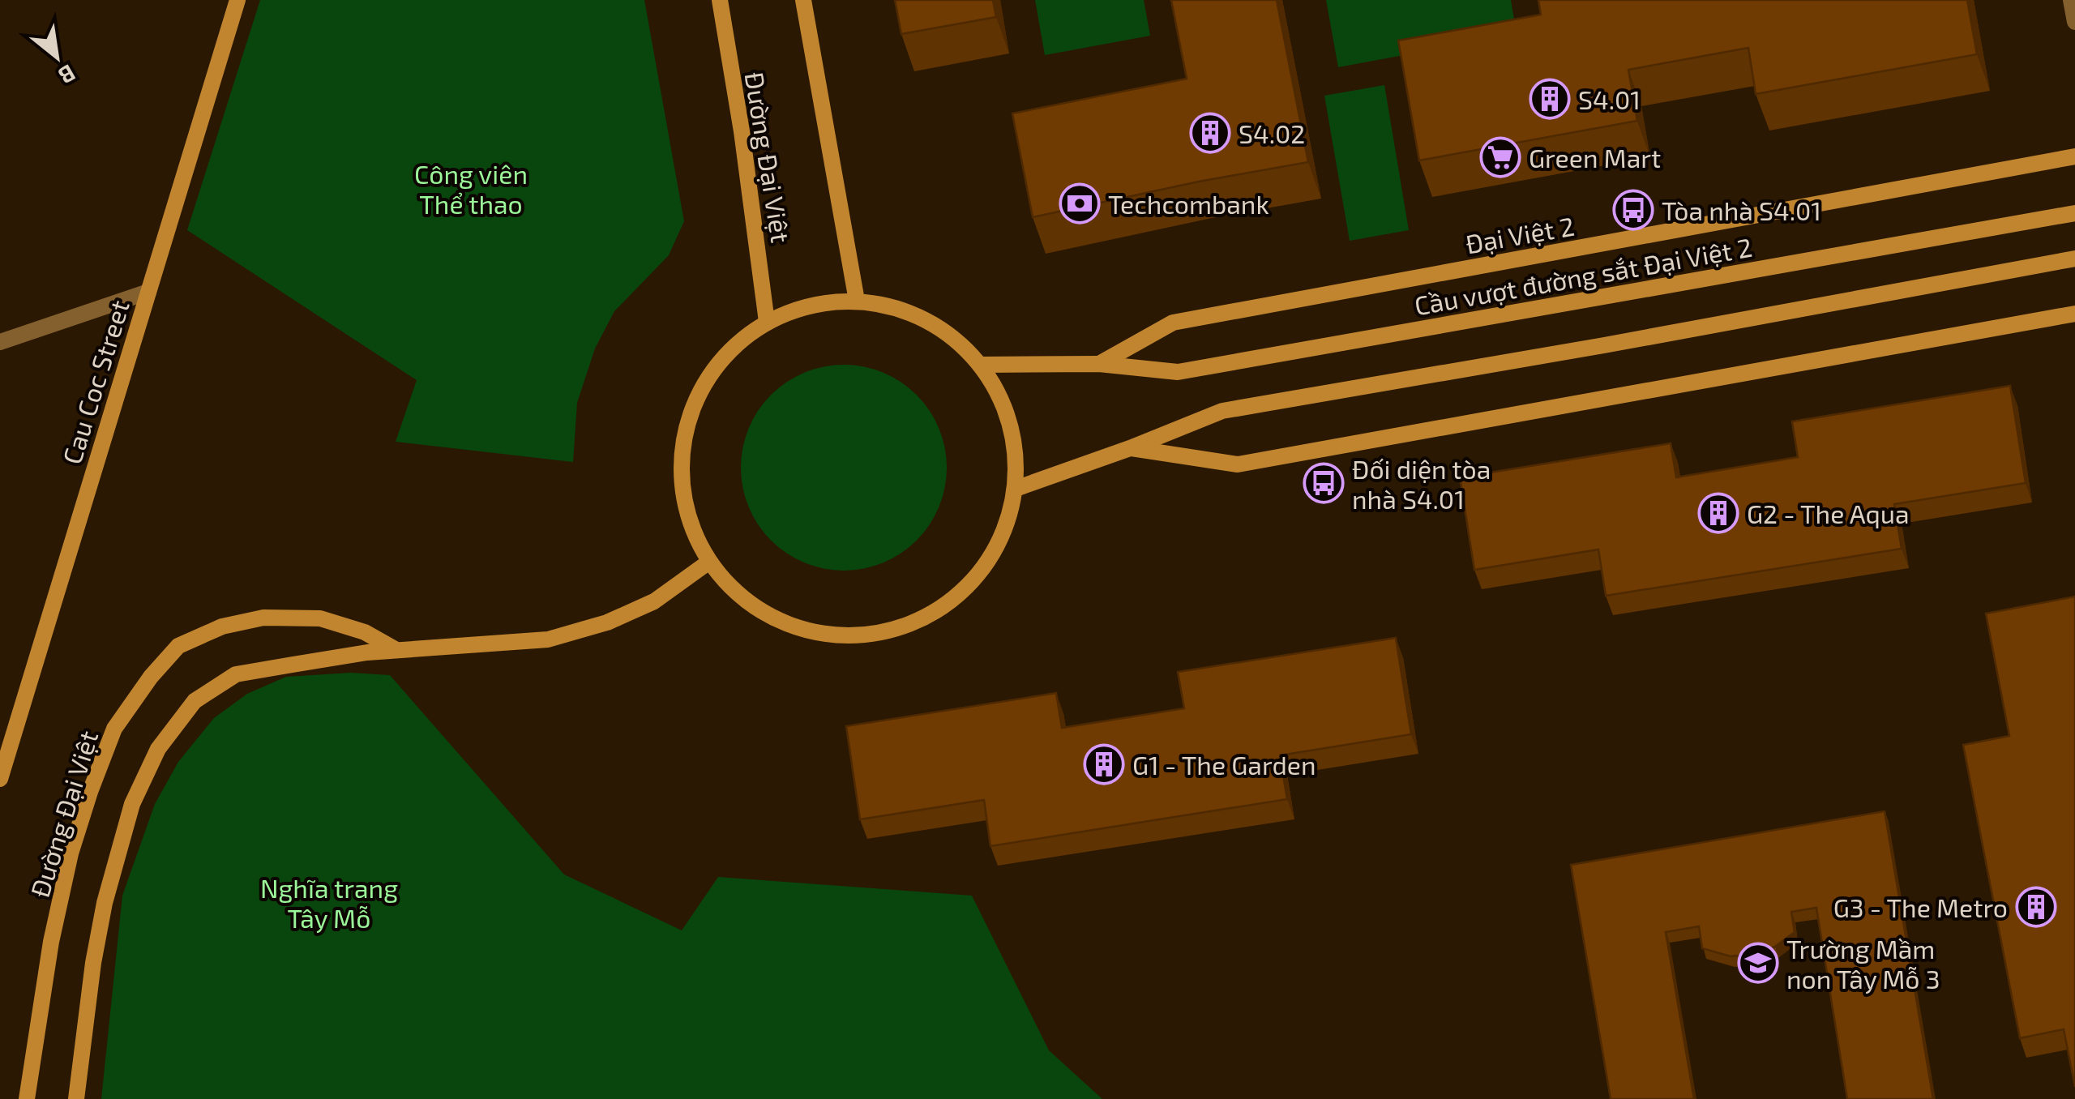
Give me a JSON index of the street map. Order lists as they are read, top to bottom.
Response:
{
  "streets": {
    "street": [
      "Đường Đại Việt",
      "Đại Việt 2",
      "Cầu vượt đường sắt Đại Việt 2",
      "Cau Coc Street"
    ]
  },
  "crossings": [
    ["Đại Việt 2", "Cầu vượt đường sắt Đại Việt 2"]
  ],
  "parks": ["Công viên Thể thao", "Nghĩa trang Tây Mỗ"],
  "places": {
    "building": [
      "S4.01",
      "S4.02",
      "G2 - The Aqua",
      "G1 - The Garden",
      "G3 - The Metro"
    ],
    "supermarket": ["Green Mart"],
    "bank": ["Techcombank"],
    "bus stop": ["Tòa nhà S4.01", "Đối diện tòa nhà S4.01"],
    "school or university": ["Trường Mầm non Tây Mỗ 3"]
  },
  "north": "bottom right"
}
